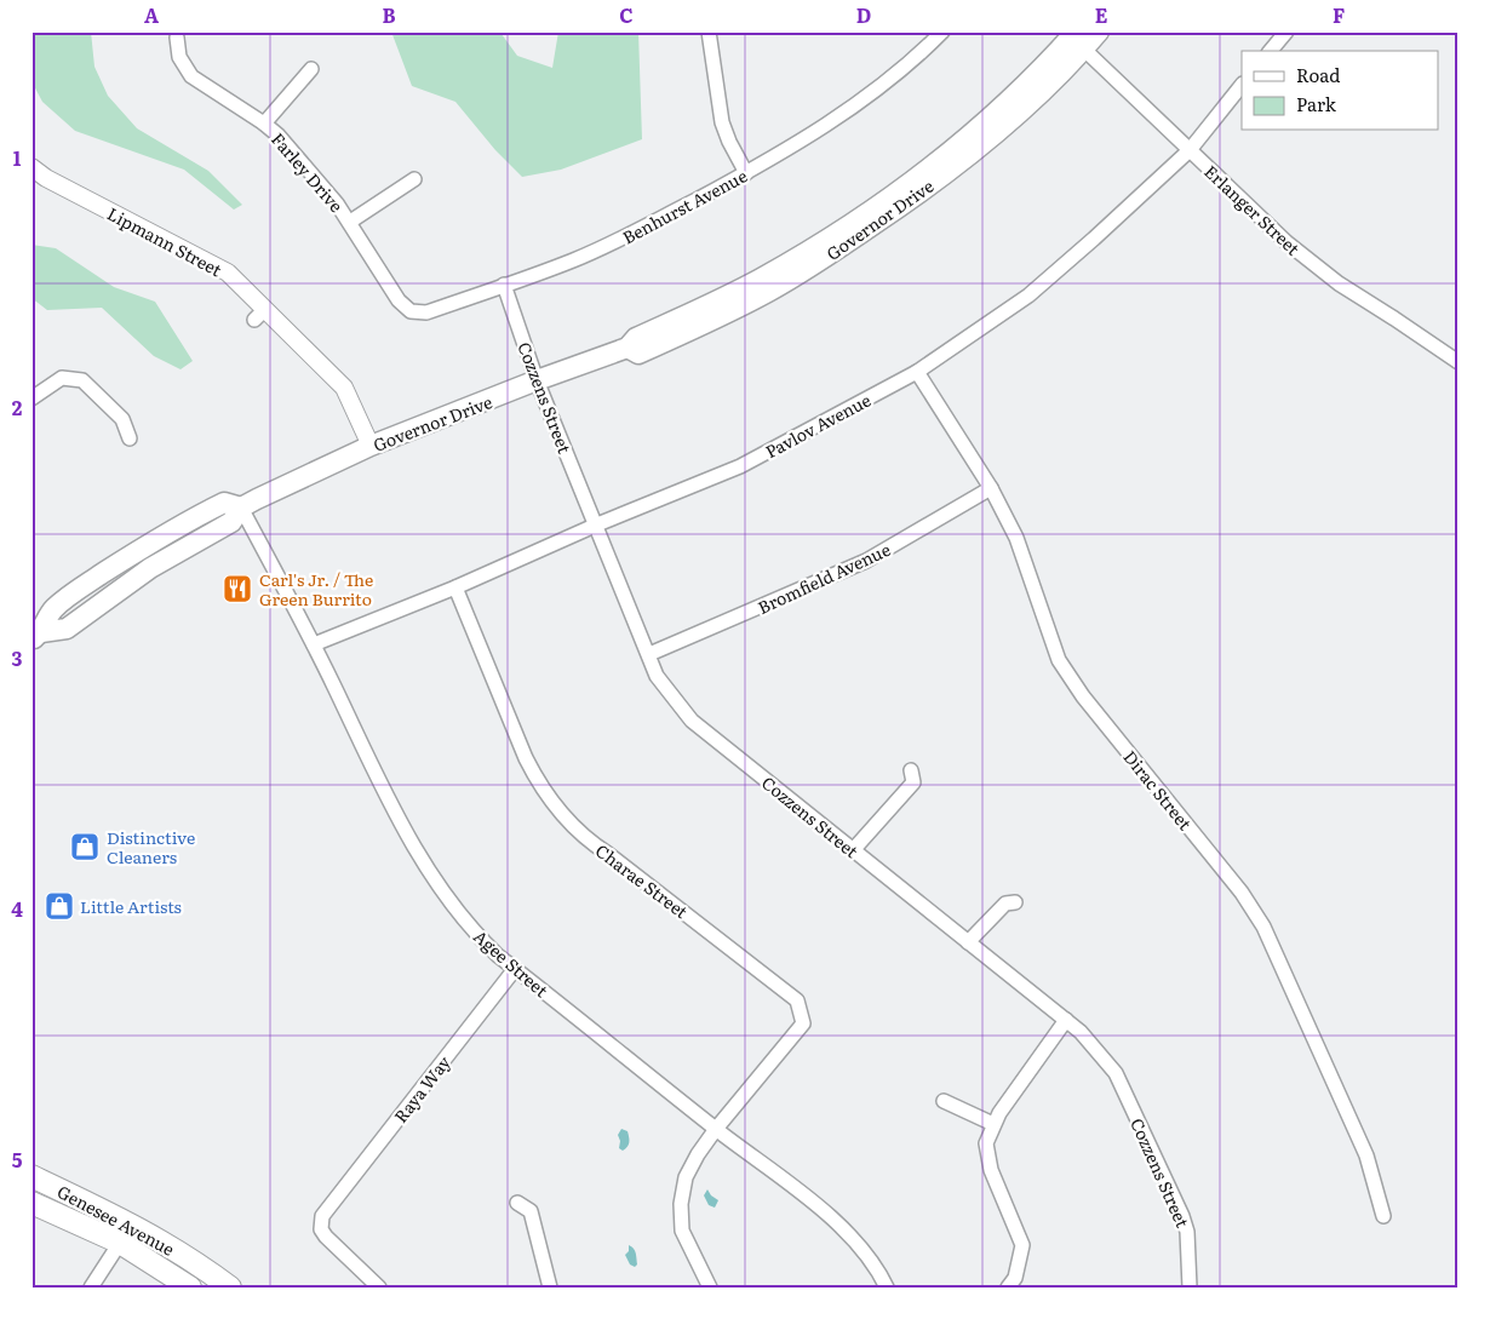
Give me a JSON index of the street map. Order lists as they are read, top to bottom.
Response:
{
  "streets": {
    "main road": ["Governor Drive", "Genesee Avenue"],
    "street": [
      "Farley Drive",
      "Benhurst Avenue",
      "Erlanger Street",
      "Lipmann Street",
      "Cozzens Street",
      "Pavlov Avenue",
      "Bromfield Avenue",
      "Dirac Street",
      "Charae Street",
      "Agee Street",
      "Raya Way"
    ]
  },
  "crossings": [
    ["Farley Drive", "Benhurst Avenue"],
    ["Benhurst Avenue", "Cozzens Street"],
    ["Erlanger Street", "Governor Drive"],
    ["Erlanger Street", "Pavlov Avenue"],
    ["Governor Drive", "Lipmann Street"],
    ["Governor Drive", "Cozzens Street"],
    ["Governor Drive", "Agee Street"],
    ["Cozzens Street", "Pavlov Avenue"],
    ["Cozzens Street", "Bromfield Avenue"],
    ["Pavlov Avenue", "Dirac Street"],
    ["Pavlov Avenue", "Charae Street"],
    ["Pavlov Avenue", "Agee Street"],
    ["Bromfield Avenue", "Dirac Street"],
    ["Charae Street", "Agee Street"],
    ["Agee Street", "Raya Way"]
  ],
  "places": {
    "restaurant": ["Carl's Jr. / The Green Burrito"],
    "shop": ["Distinctive Cleaners", "Little Artists"]
  },
  "legend": ["Road", "Park"],
  "grid": {
    "columns": [
      "A",
      "B",
      "C",
      "D",
      "E",
      "F"
    ],
    "rows": [
      "1",
      "2",
      "3",
      "4",
      "5"
    ]
  }
}
